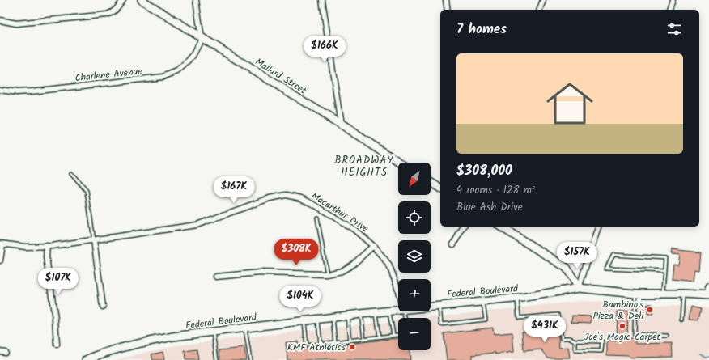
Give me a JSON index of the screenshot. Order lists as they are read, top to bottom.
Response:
{
  "streets": {
    "main road": ["Mallard Street", "Federal Boulevard"],
    "street": ["Charlene Avenue", "Macarthur Drive"]
  },
  "crossings": [
    ["Charlene Avenue", "Mallard Street"]
  ],
  "districts": ["BROADWAY HEIGHTS"],
  "places": ["Bambino's Pizza & Deli", "Joe's Magic Carpet", "KMF Athletics"],
  "north": "bottom left",
  "page": {
    "heading": "7 homes",
    "price": [
      "$166K",
      "$167K",
      "$308K",
      "$157K",
      "$107K",
      "$104K",
      "$431K"
    ],
    "list": [
      {
        "name": "$308,000",
        "note": "4 rooms · 128 m² · Blue Ash Drive"
      }
    ],
    "map_buttons": ["+", "−"]
  }
}
